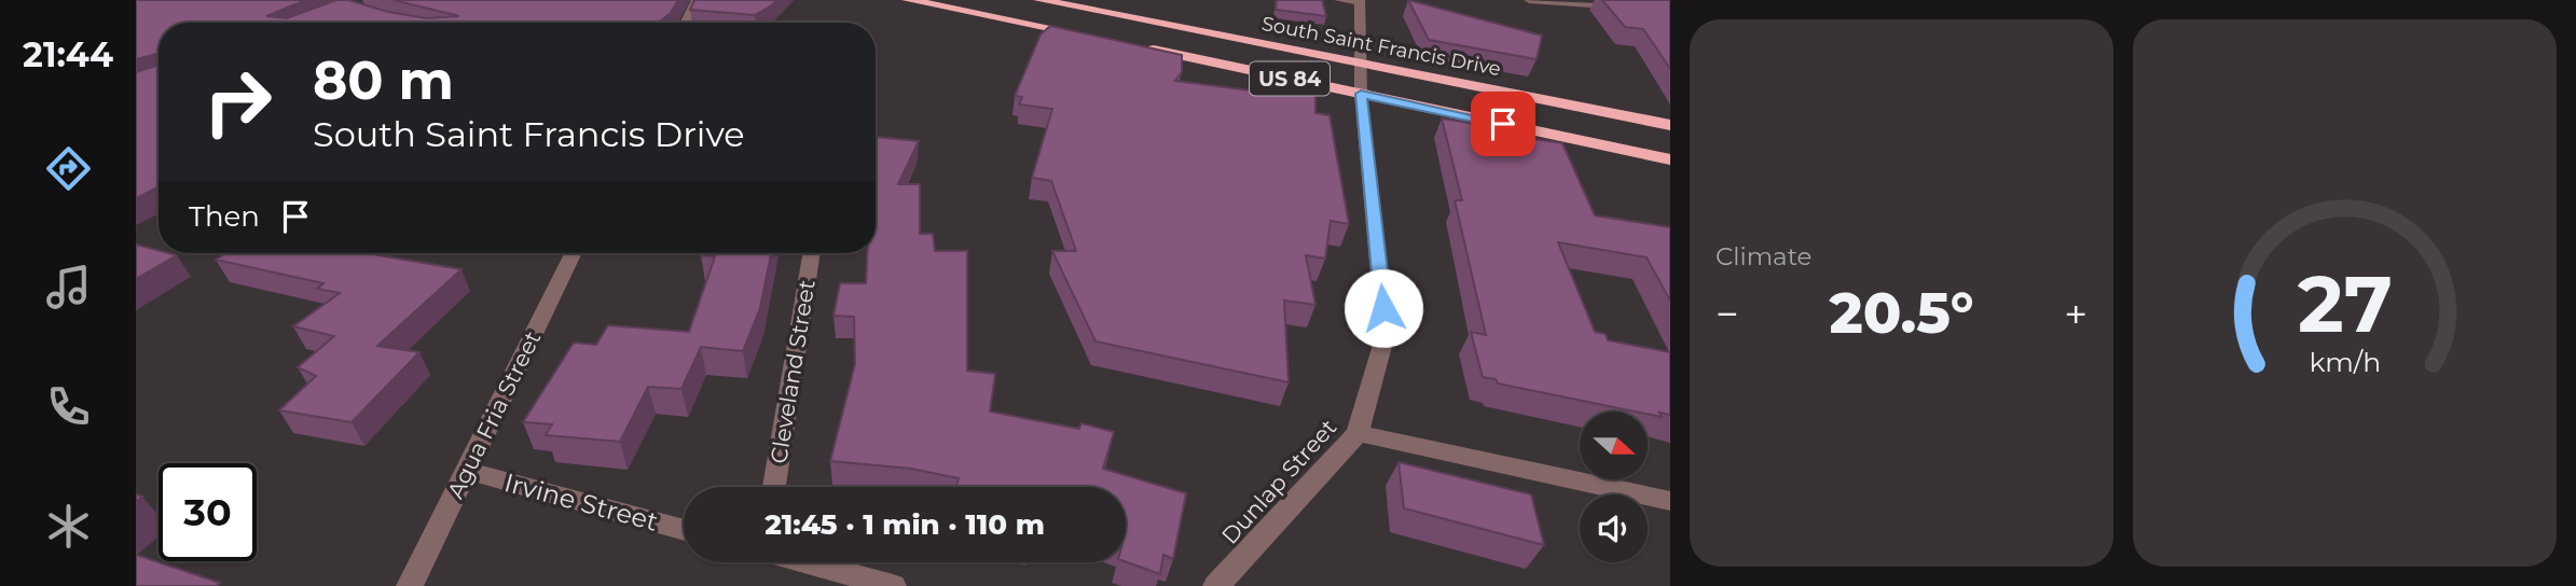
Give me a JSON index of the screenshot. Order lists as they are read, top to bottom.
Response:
{
  "streets": {
    "highway": ["South Saint Francis Drive", "US 84"],
    "street": [
      "Cleveland Street",
      "Agua Fria Street",
      "Dunlap Street",
      "Irvine Street"
    ]
  },
  "crossings": [
    ["South Saint Francis Drive", "Dunlap Street"],
    ["US 84", "Dunlap Street"],
    ["Agua Fria Street", "Irvine Street"]
  ],
  "north": "right",
  "page": {
    "tabs": "21:44",
    "tile": "Climate",
    "turn": ["80 m", "South Saint Francis Drive"],
    "then": "Then",
    "heat": ["−", "20.5°", "+"],
    "limit": "30",
    "trip": "21:45 · 1 min · 110 m",
    "gauge": ["27", "km/h"]
  }
}
